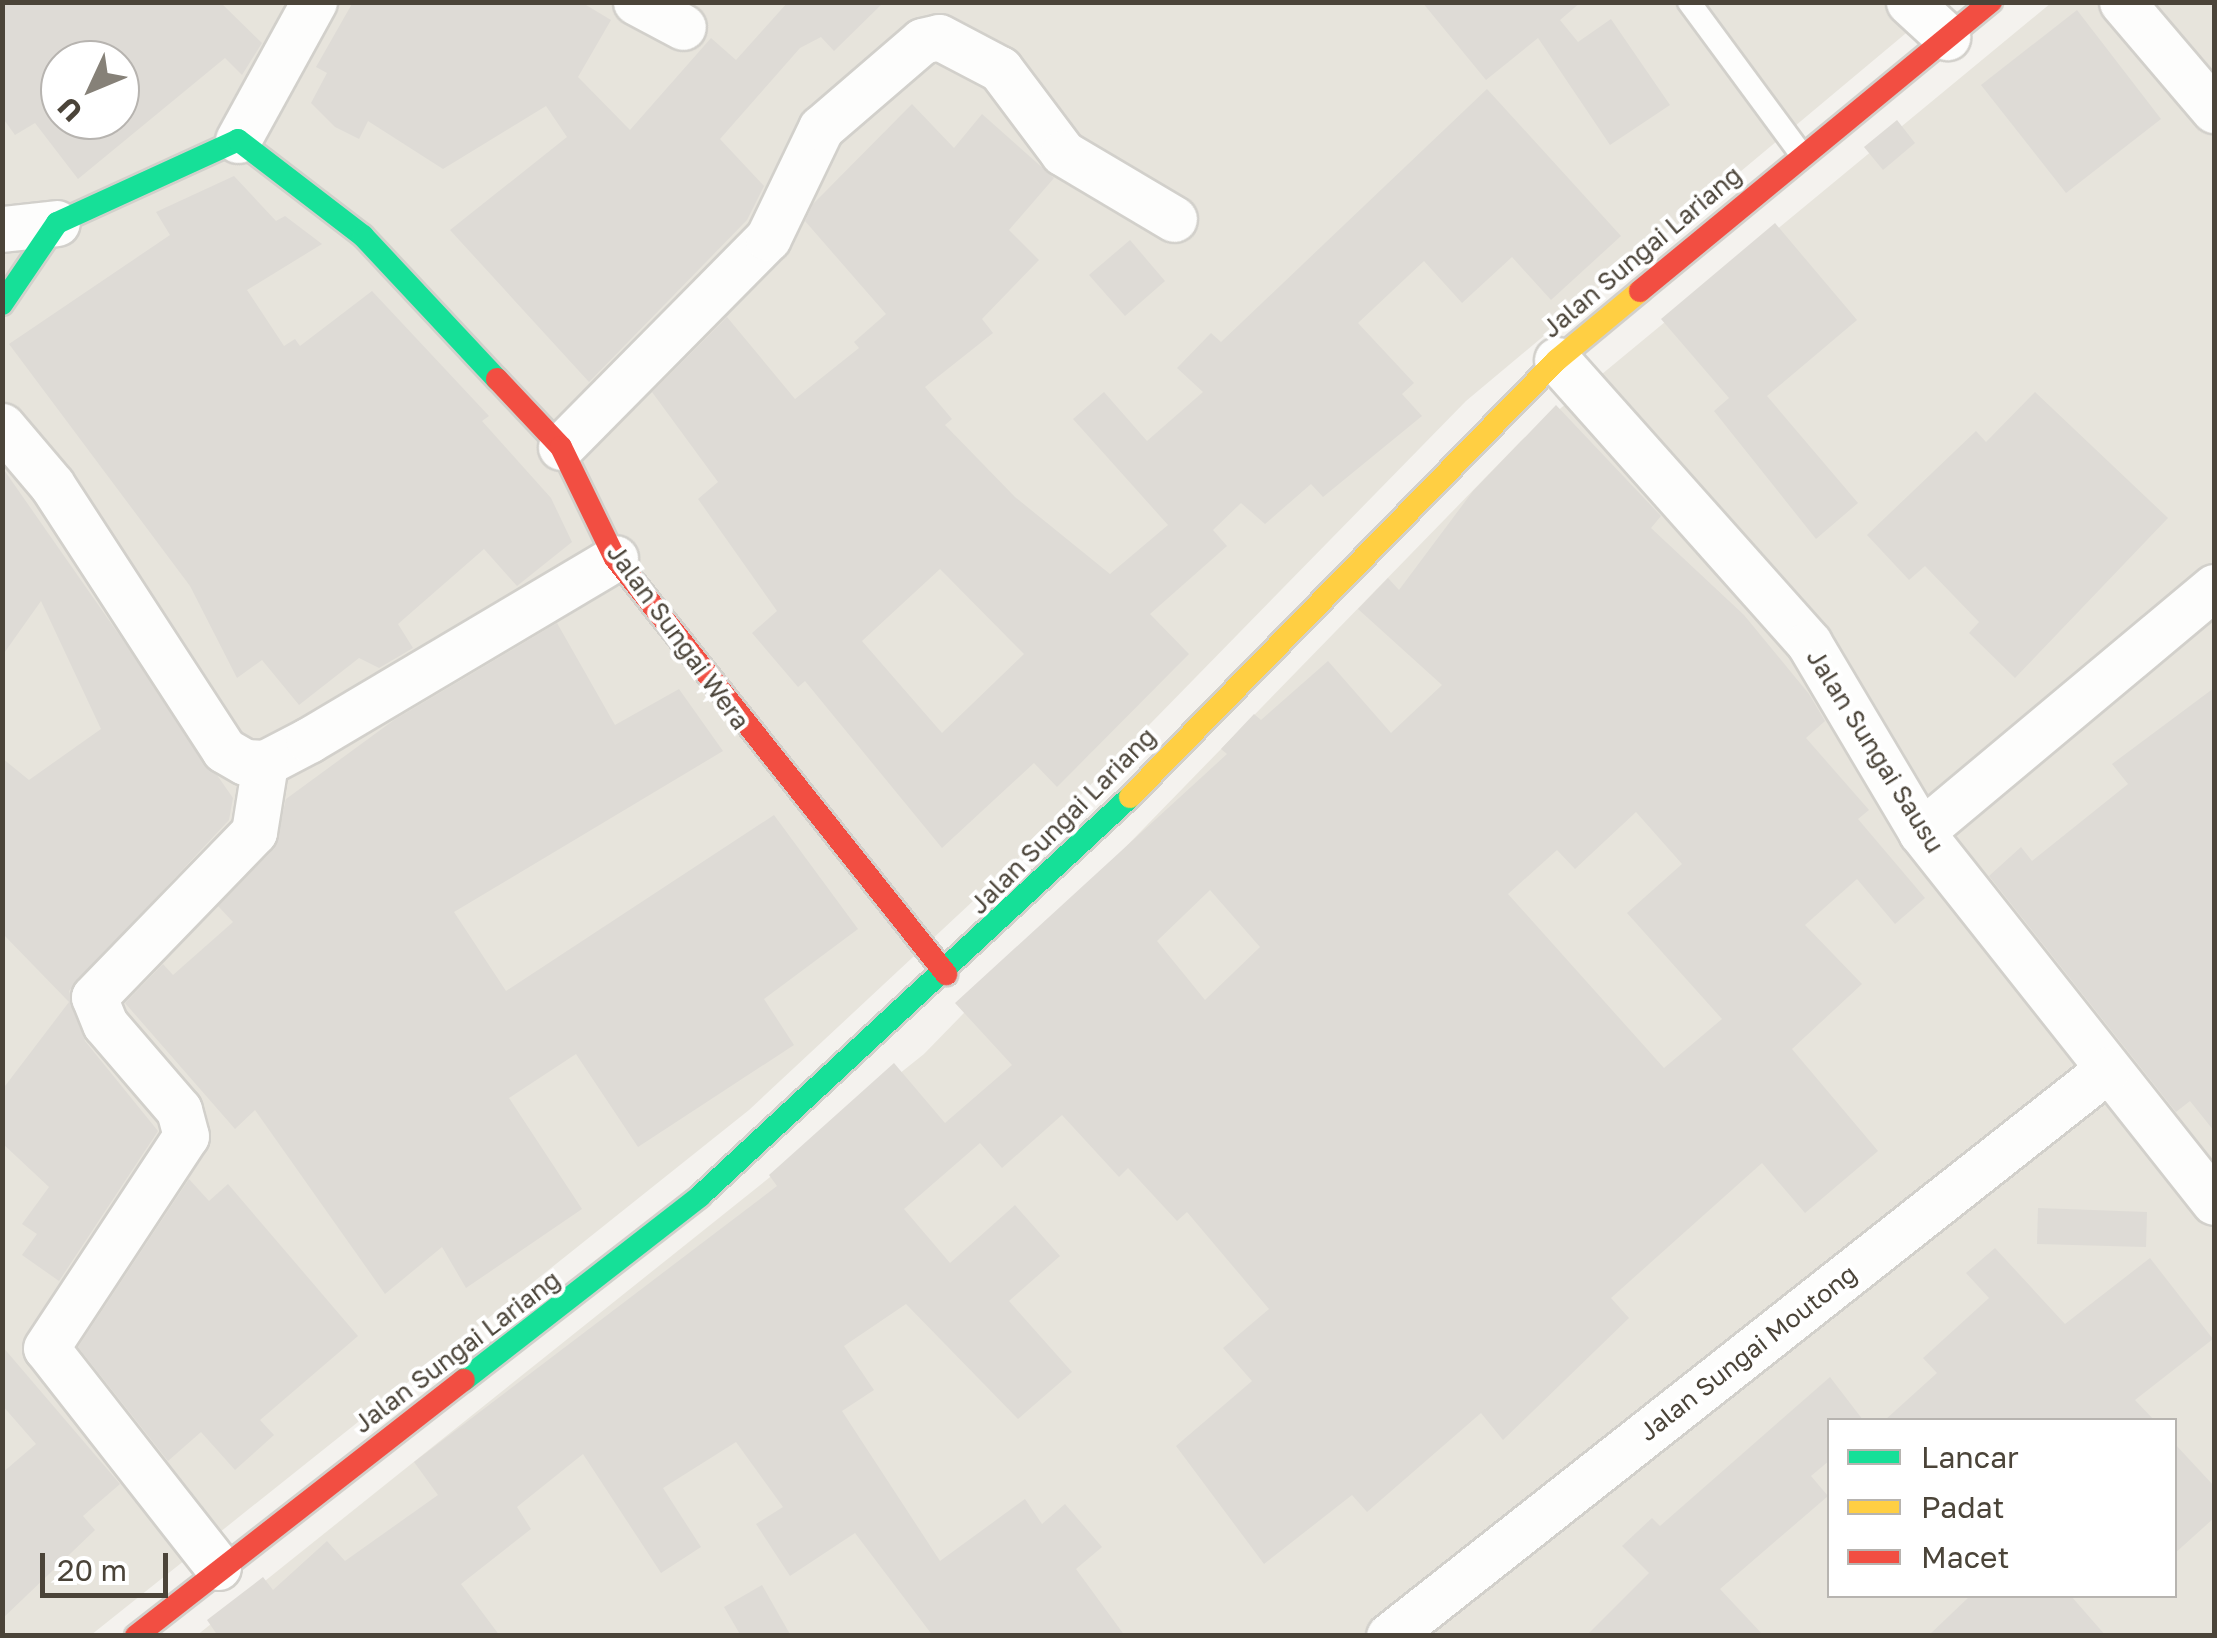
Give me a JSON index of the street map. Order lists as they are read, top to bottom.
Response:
{
  "streets": {
    "street": [
      "Jalan Sungai Lariang",
      "Jalan Sungai Wera",
      "Jalan Sungai Sausu",
      "Jalan Sungai Moutong"
    ]
  },
  "crossings": [
    ["Jalan Sungai Lariang", "Jalan Sungai Wera"],
    ["Jalan Sungai Lariang", "Jalan Sungai Sausu"],
    ["Jalan Sungai Sausu", "Jalan Sungai Moutong"]
  ],
  "legend": ["Lancar", "Padat", "Macet"],
  "scale_bar": "20 m",
  "north": "bottom left"
}
